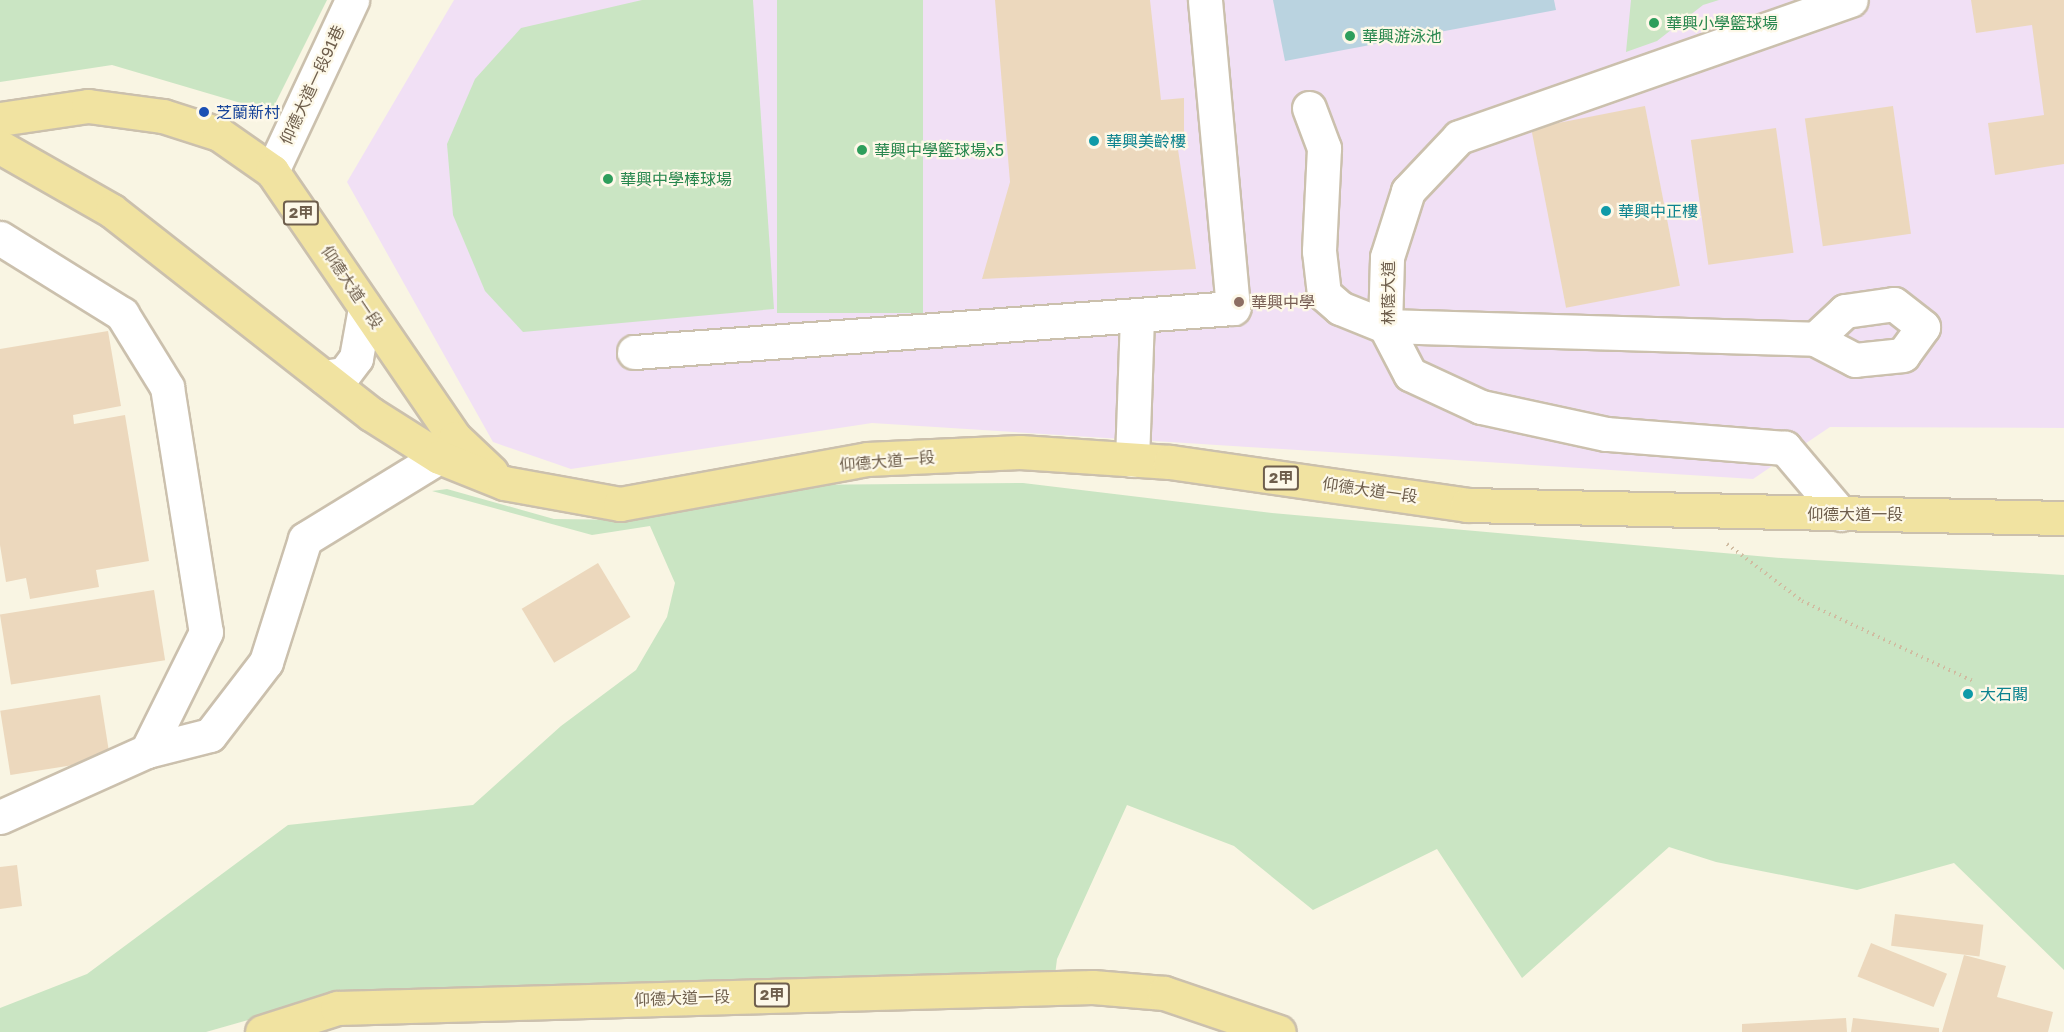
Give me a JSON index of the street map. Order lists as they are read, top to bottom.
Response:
{
  "streets": {
    "main road": ["2甲", "仰德大道一段"],
    "lane": ["仰德大道一段91巷", "林蔭大道"]
  },
  "crossings": [
    ["仰德大道一段91巷", "仰德大道一段"],
    ["仰德大道一段", "林蔭大道"]
  ],
  "places": [
    "華興小學籃球場",
    "華興游泳池",
    "芝蘭新村",
    "華興美齡樓",
    "華興中學籃球場x5",
    "華興中學棒球場",
    "華興中正樓",
    "華興中學",
    "大石閣"
  ]
}
